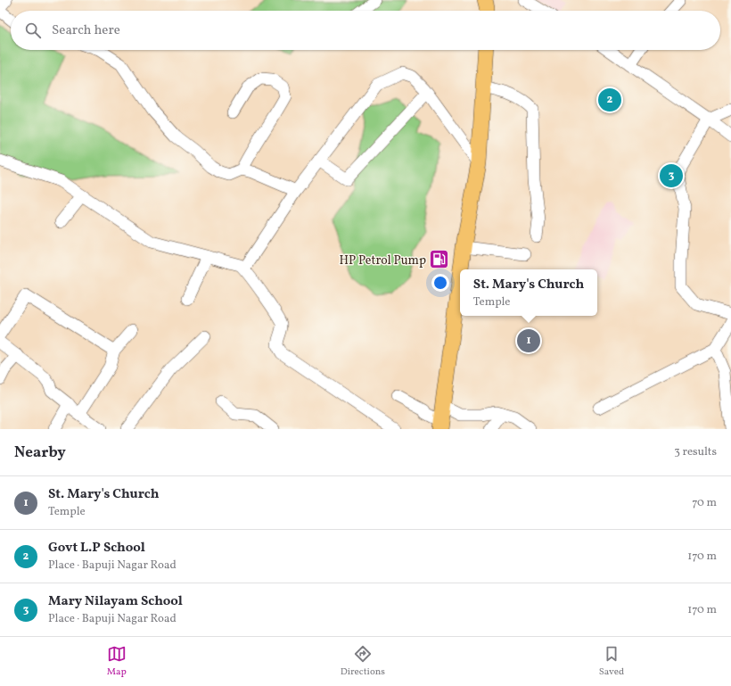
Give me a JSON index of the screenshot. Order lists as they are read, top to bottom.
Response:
{
  "places": {
    "fuel station": ["HP Petrol Pump"]
  },
  "page": {
    "search": "Search here",
    "pins": ["2", "3", "1"],
    "popup": ["St. Mary's Church", "Temple"],
    "heading": ["Nearby", "3 results"],
    "list": [
      {
        "mark": "1",
        "name": "St. Mary's Church",
        "note": "Temple",
        "value": "70 m"
      },
      {
        "mark": "2",
        "name": "Govt L.P School",
        "note": "Place · Bapuji Nagar Road",
        "value": "170 m"
      },
      {
        "mark": "3",
        "name": "Mary Nilayam School",
        "note": "Place · Bapuji Nagar Road",
        "value": "170 m"
      }
    ],
    "nav": ["Map", "Directions", "Saved"]
  }
}
